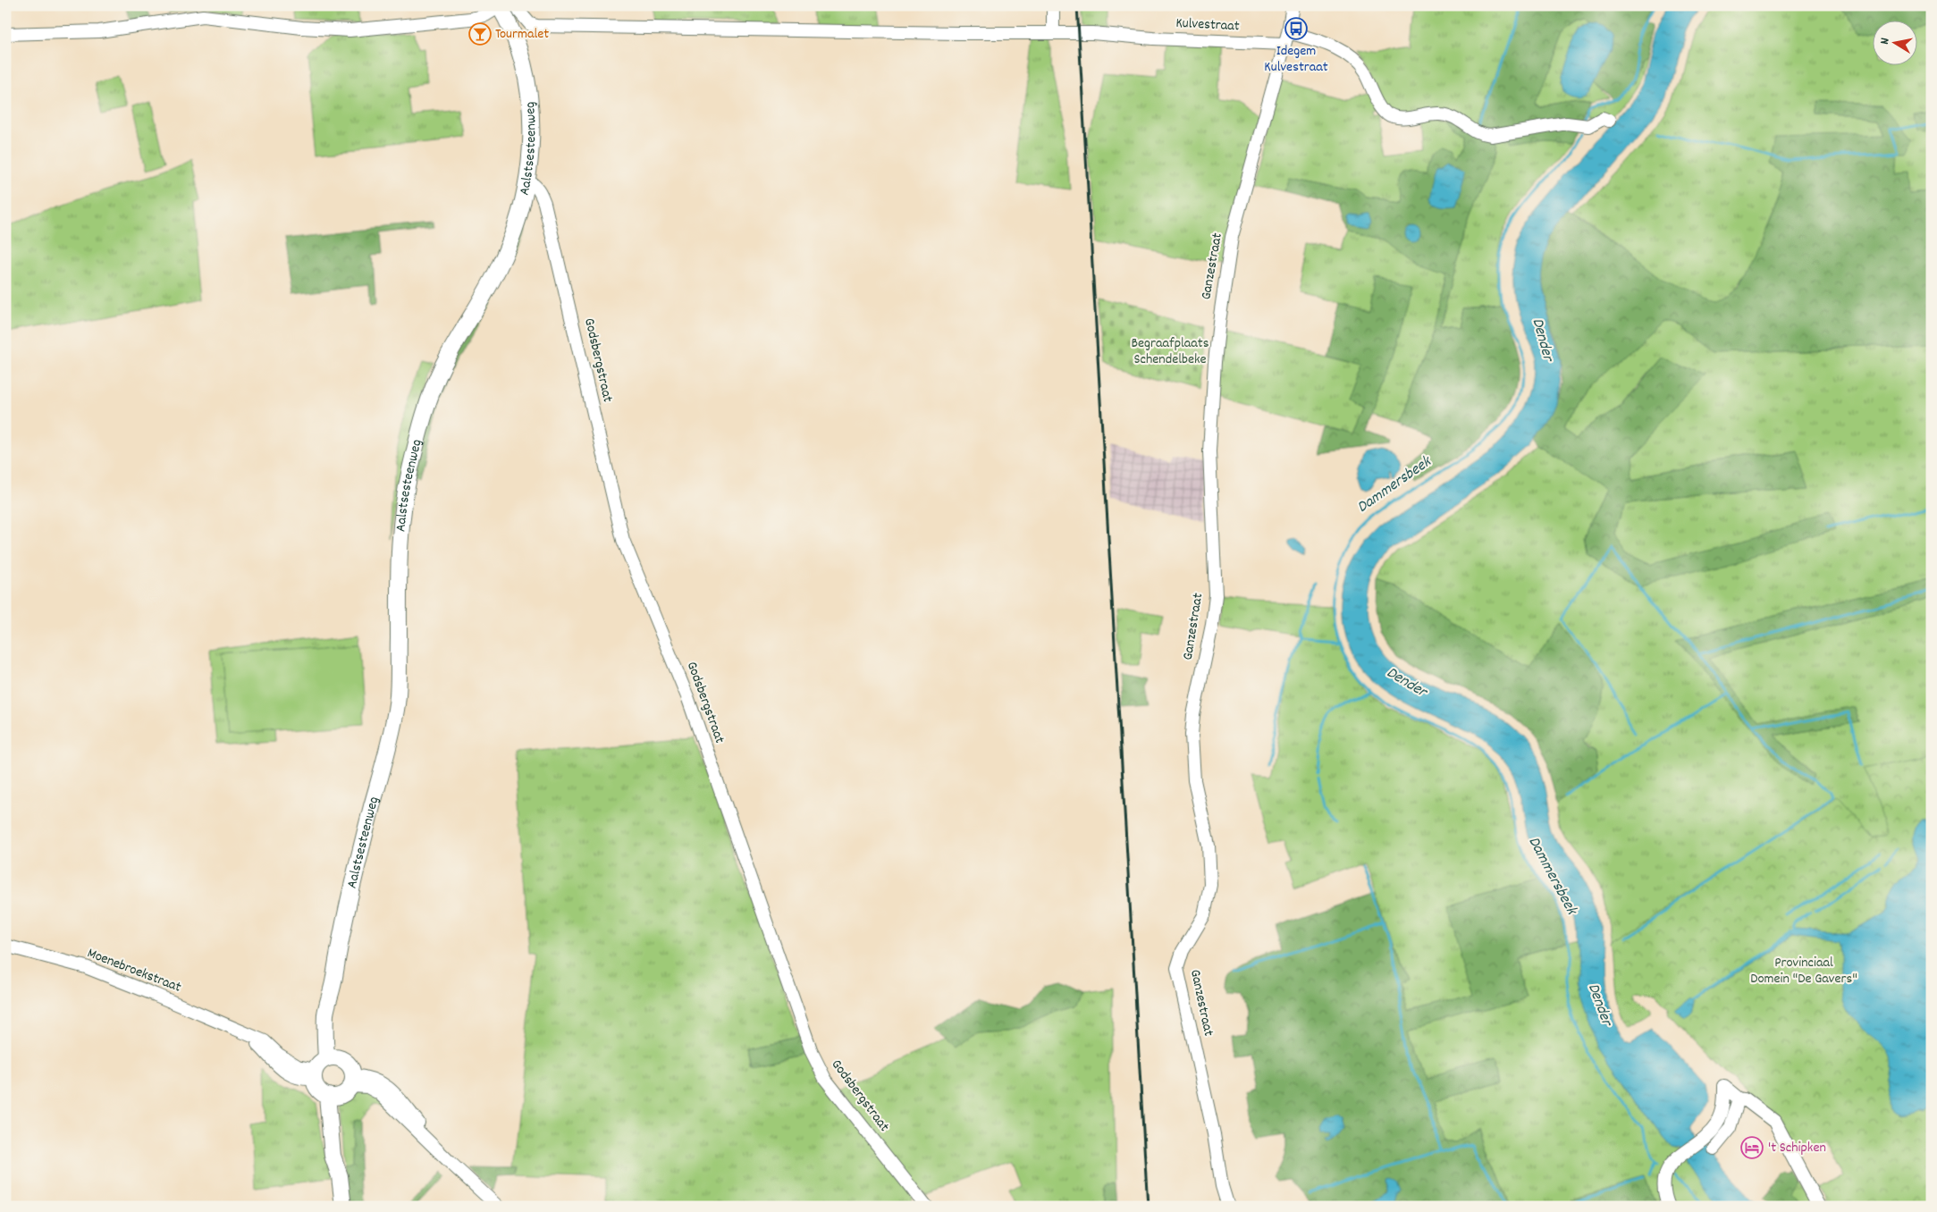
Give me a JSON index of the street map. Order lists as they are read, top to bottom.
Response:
{
  "streets": {
    "main road": ["Aalstsesteenweg"],
    "street": [
      "Kulvestraat",
      "Ganzestraat",
      "Godsbergstraat",
      "Moenebroekstraat"
    ]
  },
  "crossings": [
    ["Kulvestraat", "Aalstsesteenweg"],
    ["Kulvestraat", "Ganzestraat"],
    ["Aalstsesteenweg", "Godsbergstraat"],
    ["Aalstsesteenweg", "Moenebroekstraat"]
  ],
  "water": ["Dender", "Dammersbeek"],
  "parks": ["Begraafplaats Schendelbeke", "Provinciaal Domein \"De Gavers\""],
  "places": {
    "bus stop": ["Idegem Kulvestraat"],
    "bar": ["Tourmalet"],
    "hotel": ["'t Schipken"]
  },
  "north": "left"
}
